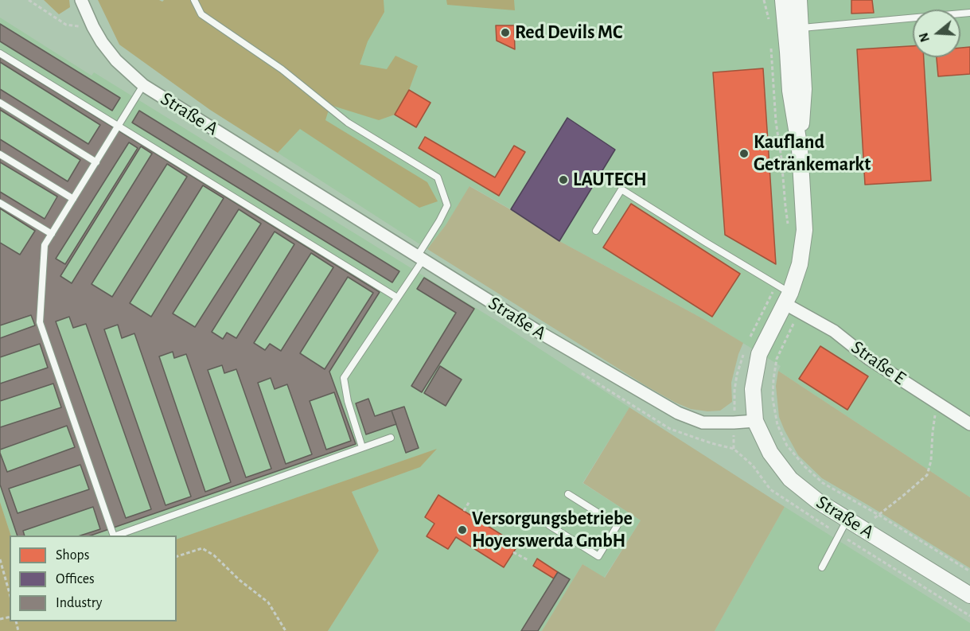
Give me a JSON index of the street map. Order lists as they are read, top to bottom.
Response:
{
  "streets": {
    "street": ["Straße A", "Straße E"]
  },
  "places": [
    "Red Devils MC",
    "Kaufland Getränkemarkt",
    "LAUTECH",
    "Versorgungsbetriebe Hoyerswerda GmbH"
  ],
  "legend": ["Shops", "Offices", "Industry"],
  "north": "left"
}
